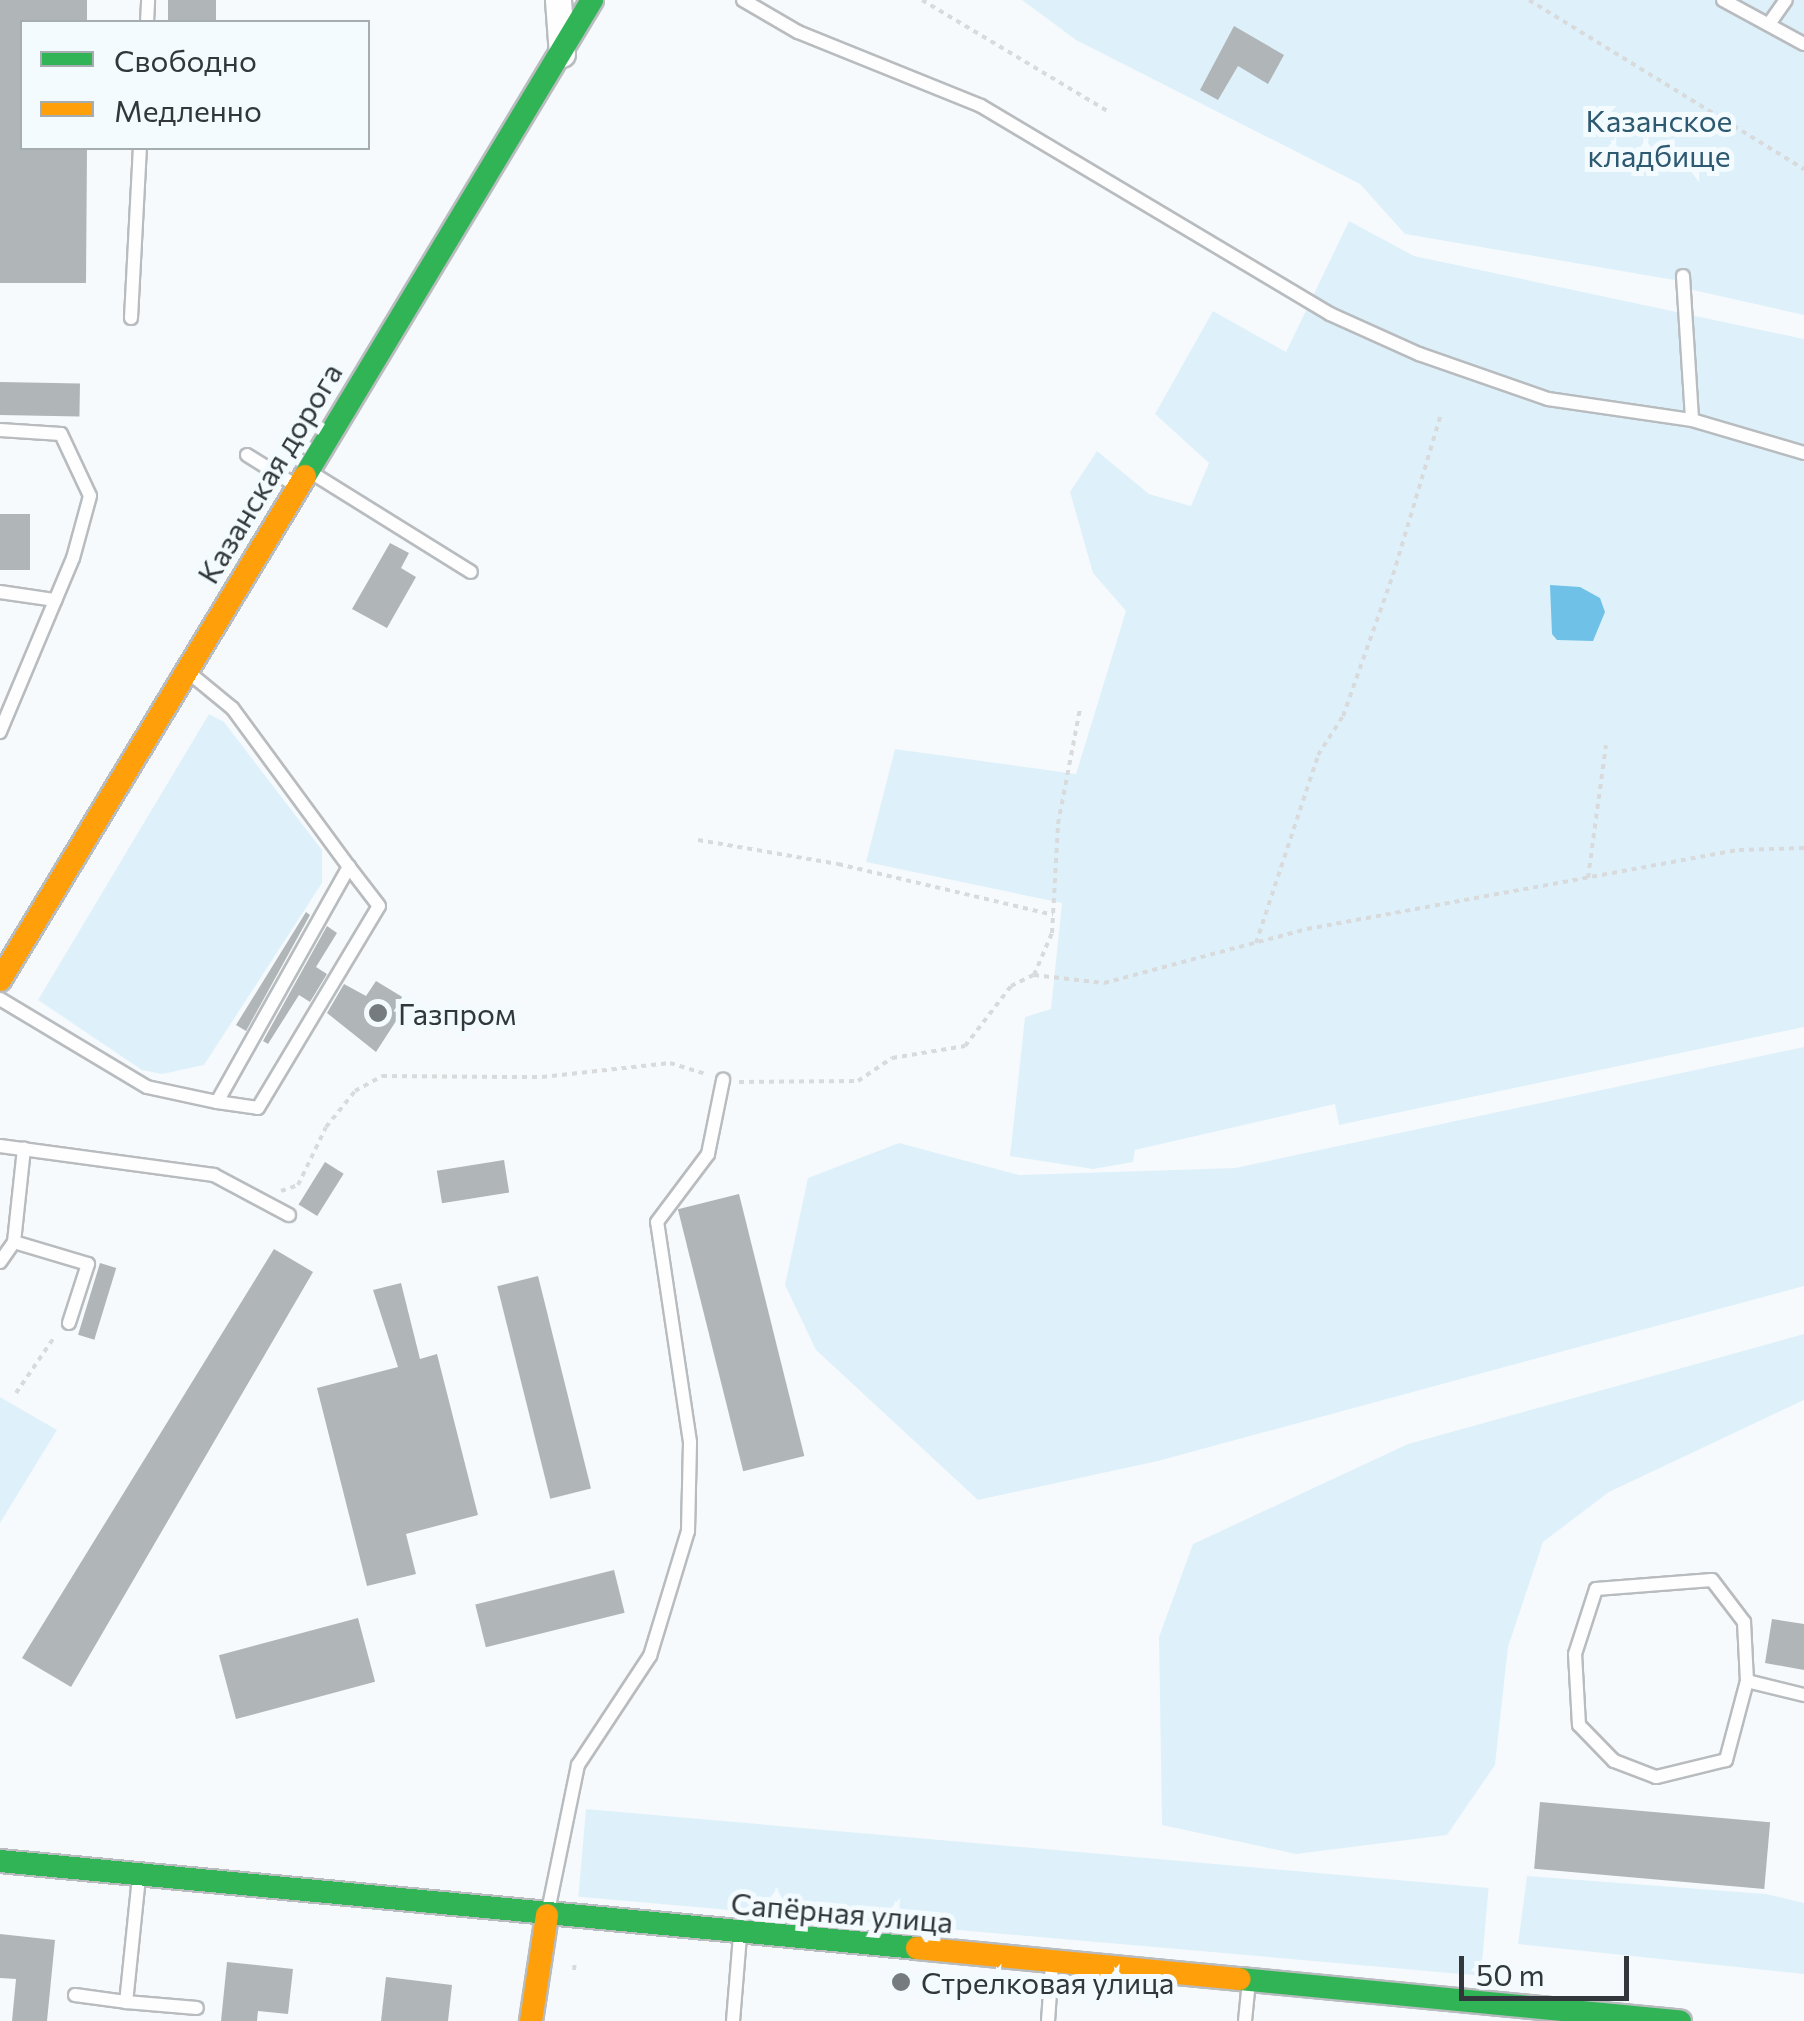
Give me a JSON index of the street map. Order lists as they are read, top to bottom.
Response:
{
  "streets": {
    "street": ["Казанская дорога", "Сапёрная улица"]
  },
  "parks": ["Казанское кладбище"],
  "places": ["Газпром", "Стрелковая улица"],
  "legend": ["Свободно", "Медленно"],
  "scale_bar": "50 m"
}
